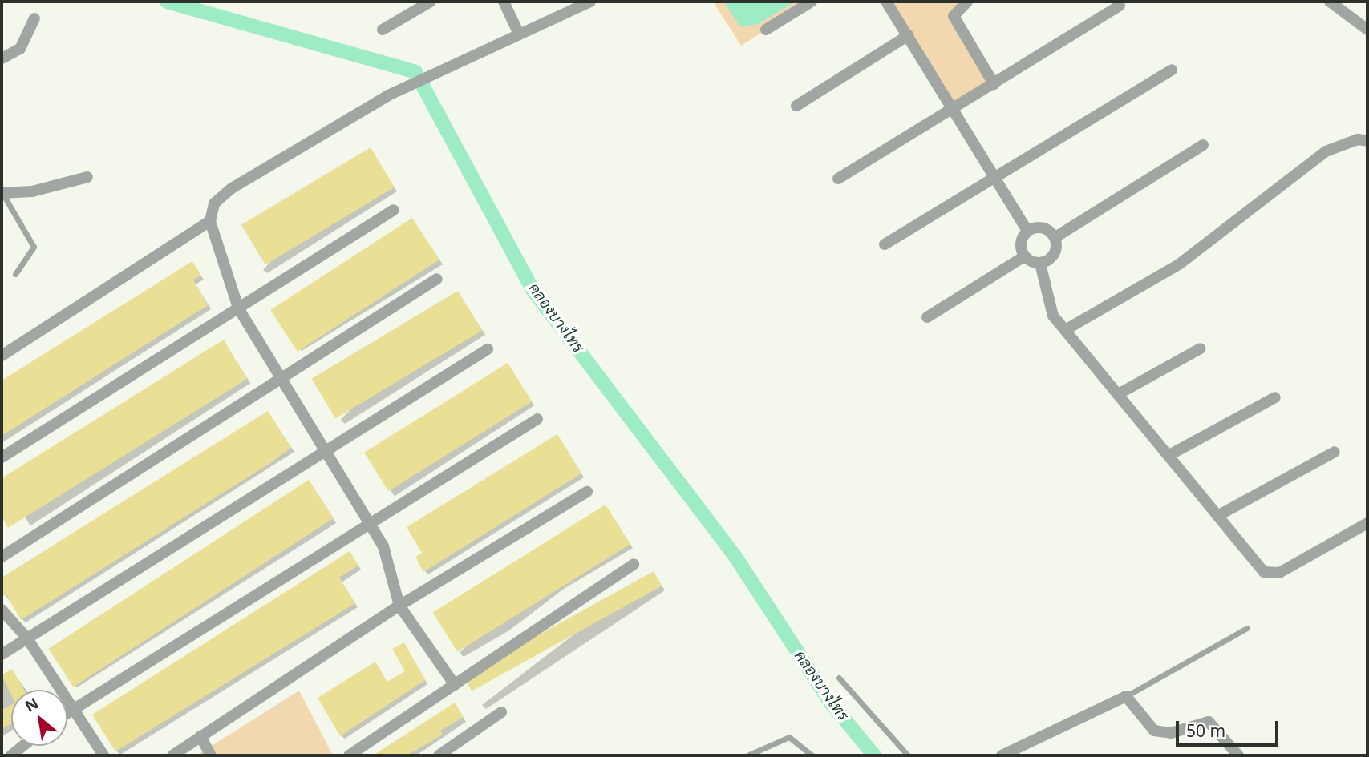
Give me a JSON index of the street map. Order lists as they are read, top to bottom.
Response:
{
  "water": ["คลองบางไทร"],
  "scale_bar": "50 m",
  "north": "top left"
}
